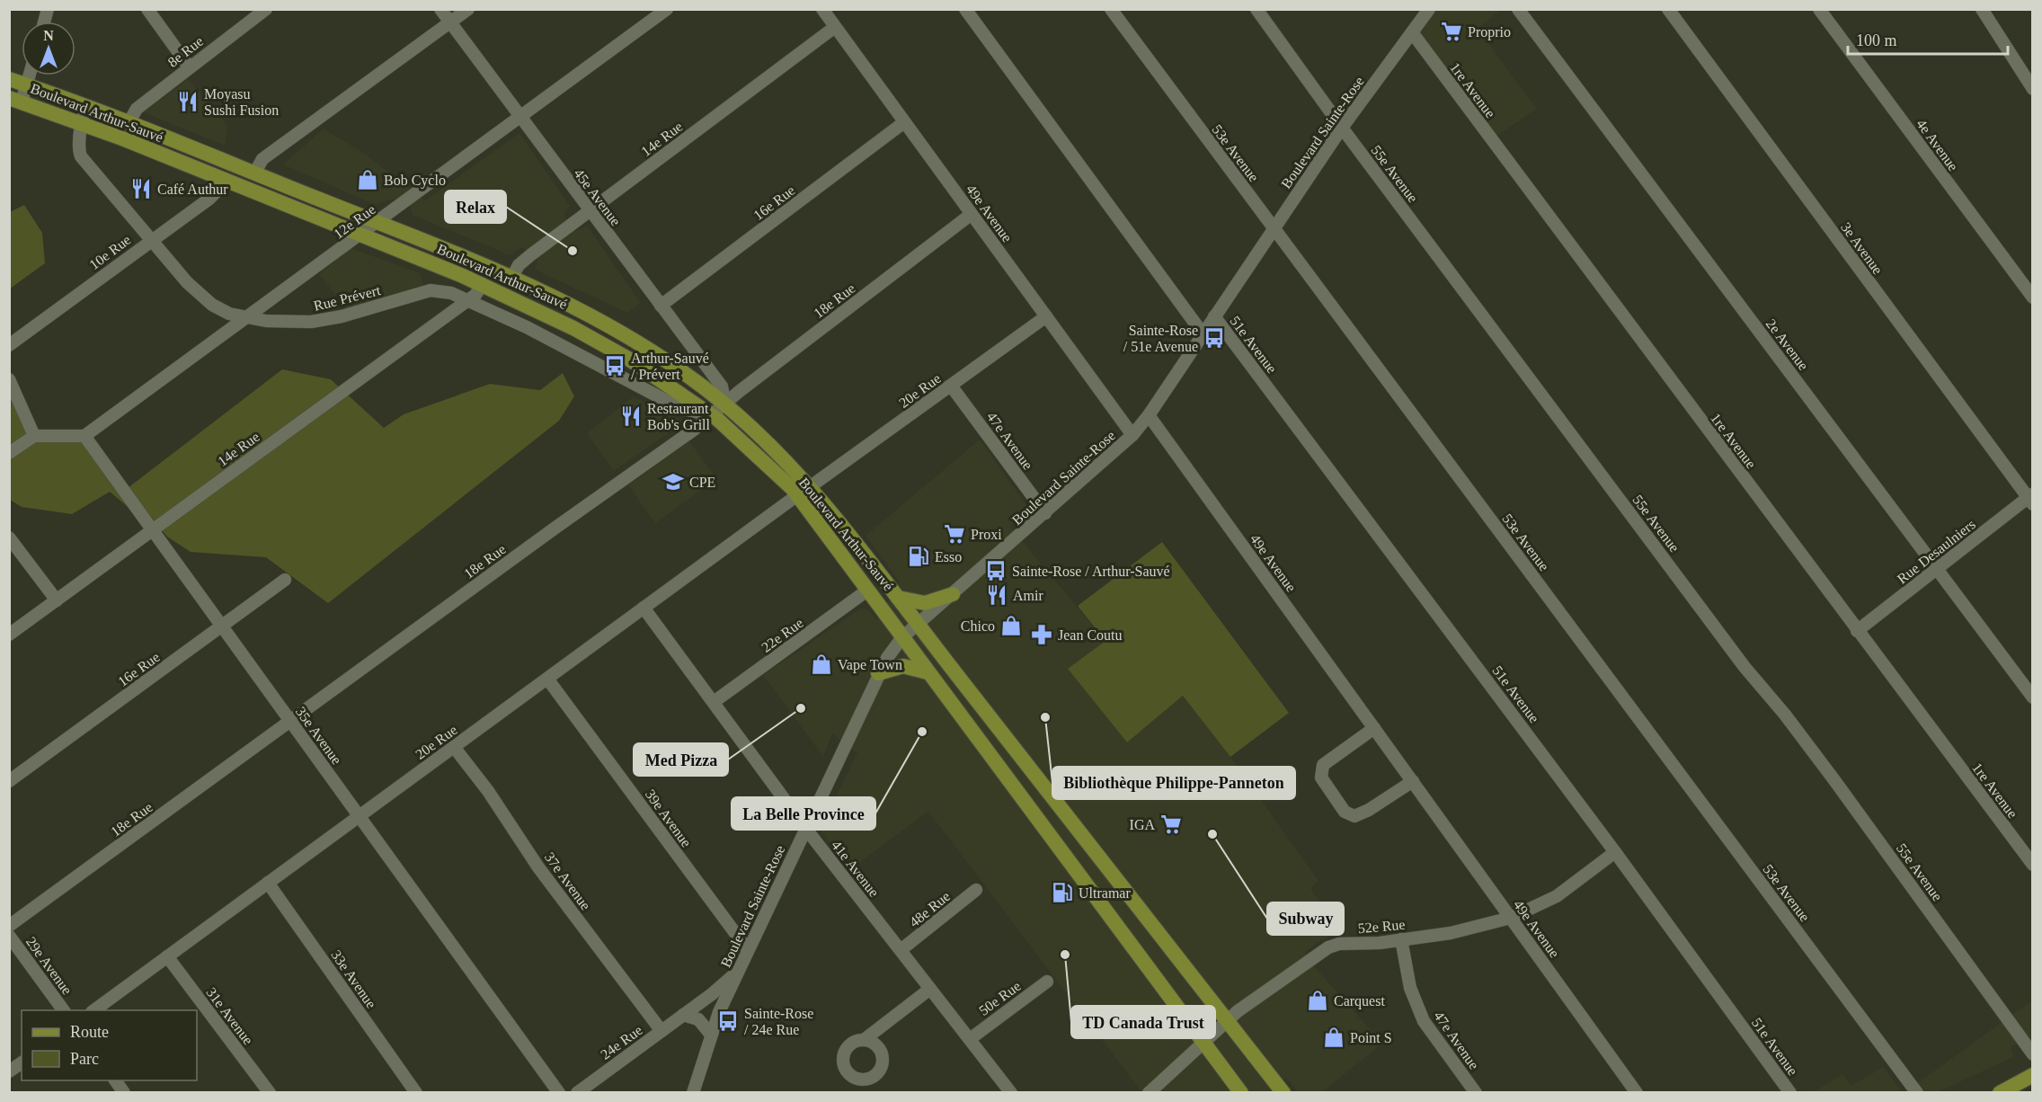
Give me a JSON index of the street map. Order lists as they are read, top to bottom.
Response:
{
  "streets": {
    "main road": ["Boulevard Arthur-Sauvé"],
    "street": [
      "8e Rue",
      "1re Avenue",
      "Boulevard Sainte-Rose",
      "14e Rue",
      "4e Avenue",
      "53e Avenue",
      "55e Avenue",
      "45e Avenue",
      "16e Rue",
      "49e Avenue",
      "12e Rue",
      "3e Avenue",
      "10e Rue",
      "Rue Prévert",
      "18e Rue",
      "51e Avenue",
      "2e Avenue",
      "20e Rue",
      "47e Avenue",
      "Rue Desaulniers",
      "22e Rue",
      "35e Avenue",
      "39e Avenue",
      "41e Avenue",
      "37e Avenue",
      "48e Rue",
      "52e Rue",
      "29e Avenue",
      "33e Avenue",
      "50e Rue",
      "31e Avenue",
      "24e Rue"
    ]
  },
  "crossings": [
    ["8e Rue", "Boulevard Arthur-Sauvé"],
    ["1re Avenue", "Boulevard Sainte-Rose"],
    ["1re Avenue", "Rue Desaulniers"],
    ["Boulevard Arthur-Sauvé", "Boulevard Sainte-Rose"],
    ["Boulevard Arthur-Sauvé", "14e Rue"],
    ["Boulevard Arthur-Sauvé", "45e Avenue"],
    ["Boulevard Arthur-Sauvé", "12e Rue"],
    ["Boulevard Arthur-Sauvé", "10e Rue"],
    ["Boulevard Arthur-Sauvé", "Rue Prévert"],
    ["Boulevard Arthur-Sauvé", "18e Rue"],
    ["Boulevard Arthur-Sauvé", "20e Rue"],
    ["Boulevard Arthur-Sauvé", "22e Rue"],
    ["Boulevard Arthur-Sauvé", "52e Rue"],
    ["Boulevard Sainte-Rose", "53e Avenue"],
    ["Boulevard Sainte-Rose", "55e Avenue"],
    ["Boulevard Sainte-Rose", "49e Avenue"],
    ["Boulevard Sainte-Rose", "51e Avenue"],
    ["Boulevard Sainte-Rose", "47e Avenue"],
    ["Boulevard Sainte-Rose", "39e Avenue"],
    ["Boulevard Sainte-Rose", "41e Avenue"],
    ["Boulevard Sainte-Rose", "24e Rue"],
    ["14e Rue", "45e Avenue"],
    ["14e Rue", "49e Avenue"],
    ["14e Rue", "Rue Prévert"],
    ["14e Rue", "35e Avenue"],
    ["45e Avenue", "16e Rue"],
    ["45e Avenue", "12e Rue"],
    ["45e Avenue", "18e Rue"],
    ["16e Rue", "49e Avenue"],
    ["16e Rue", "35e Avenue"],
    ["49e Avenue", "18e Rue"],
    ["49e Avenue", "20e Rue"],
    ["49e Avenue", "52e Rue"],
    ["12e Rue", "Rue Prévert"],
    ["12e Rue", "35e Avenue"],
    ["3e Avenue", "Rue Desaulniers"],
    ["10e Rue", "Rue Prévert"],
    ["Rue Prévert", "18e Rue"],
    ["18e Rue", "35e Avenue"],
    ["51e Avenue", "52e Rue"],
    ["2e Avenue", "Rue Desaulniers"],
    ["20e Rue", "47e Avenue"],
    ["20e Rue", "35e Avenue"],
    ["20e Rue", "39e Avenue"],
    ["20e Rue", "41e Avenue"],
    ["20e Rue", "37e Avenue"],
    ["20e Rue", "33e Avenue"],
    ["20e Rue", "31e Avenue"],
    ["47e Avenue", "52e Rue"],
    ["22e Rue", "41e Avenue"],
    ["41e Avenue", "48e Rue"],
    ["41e Avenue", "50e Rue"],
    ["37e Avenue", "24e Rue"]
  ],
  "places": {
    "supermarket": ["Proprio", "Proxi", "IGA"],
    "restaurant": [
      "Moyasu Sushi Fusion",
      "Café Authur",
      "Restaurant Bob's Grill",
      "Amir"
    ],
    "shop": [
      "Bob Cyclo",
      "Chico",
      "Vape Town",
      "Carquest",
      "Point S"
    ],
    "other": [
      "Relax",
      "Med Pizza",
      "Bibliothèque Philippe-Panneton",
      "La Belle Province",
      "Subway",
      "TD Canada Trust"
    ],
    "bus stop": [
      "Sainte-Rose / 51e Avenue",
      "Arthur-Sauvé / Prévert",
      "Sainte-Rose / Arthur-Sauvé",
      "Sainte-Rose / 24e Rue"
    ],
    "school or university": ["CPE"],
    "fuel station": ["Esso", "Ultramar"],
    "pharmacy": ["Jean Coutu"]
  },
  "legend": ["Route", "Parc"],
  "scale_bar": "100 m",
  "north": "top"
}
